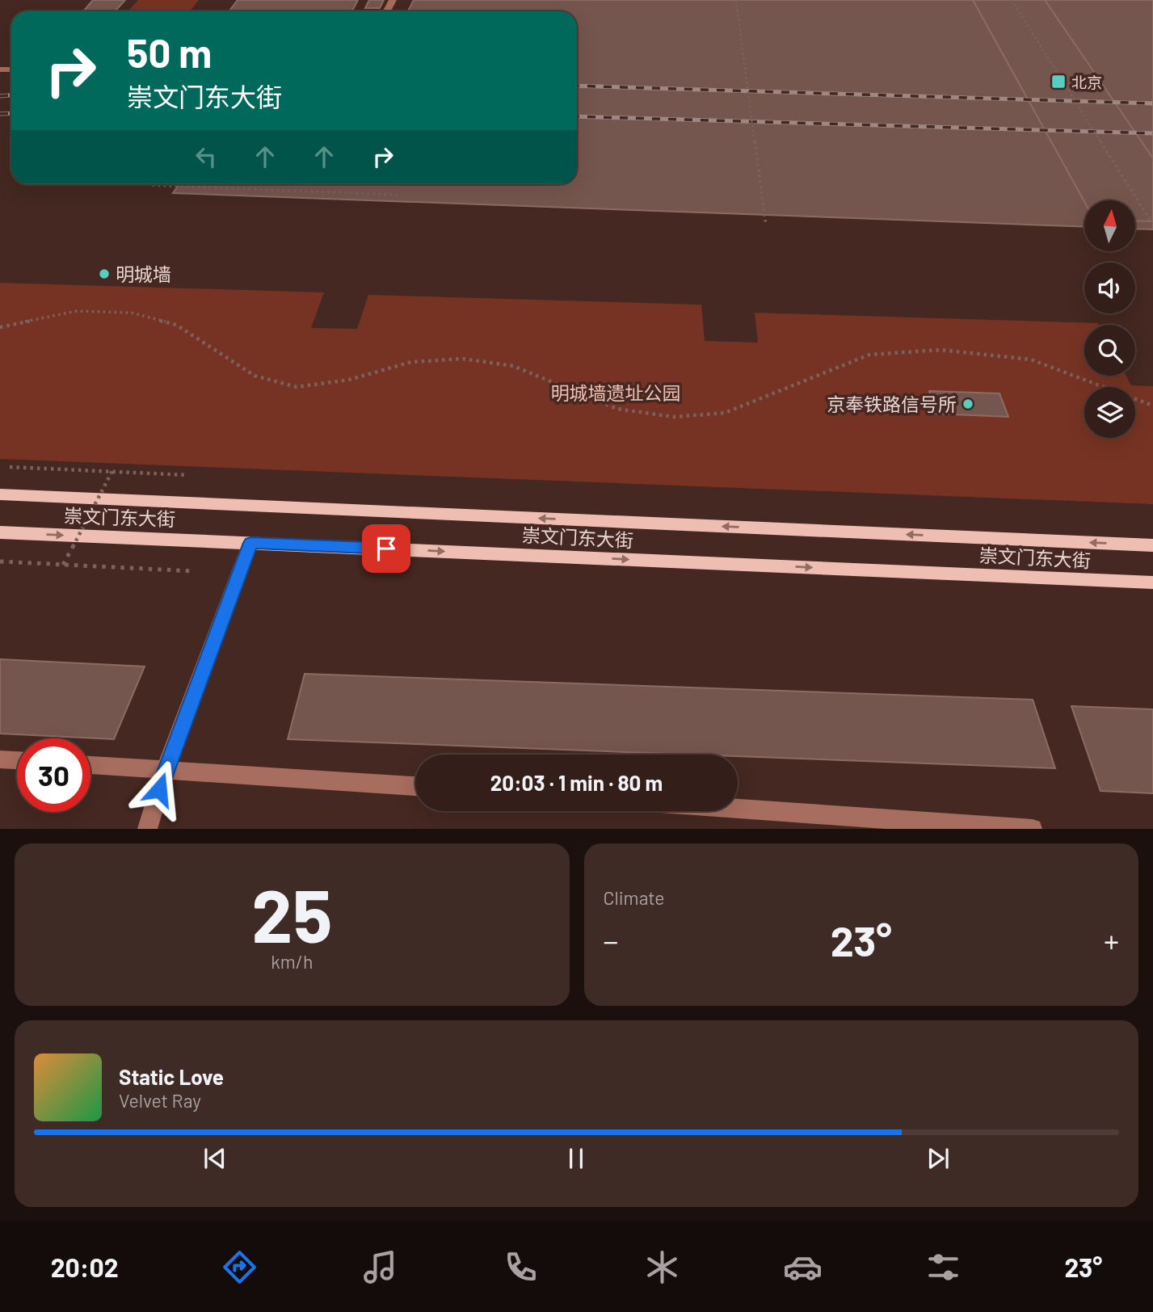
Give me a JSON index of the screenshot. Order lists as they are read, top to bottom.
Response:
{
  "streets": {
    "main road": ["崇文门东大街"]
  },
  "parks": ["明城墙遗址公园"],
  "places": {
    "transit": ["北京"],
    "other": ["明城墙", "京奉铁路信号所"]
  },
  "north": "top",
  "page": {
    "turn": ["50 m", "崇文门东大街"],
    "limit": "30",
    "trip": "20:03 · 1 min · 80 m",
    "tile": [
      ["25", "km/h"],
      "Climate"
    ],
    "heat": ["−", "23°", "+"],
    "song": ["Static Love", "Velvet Ray"],
    "tabs": ["20:02", "23°"]
  }
}
